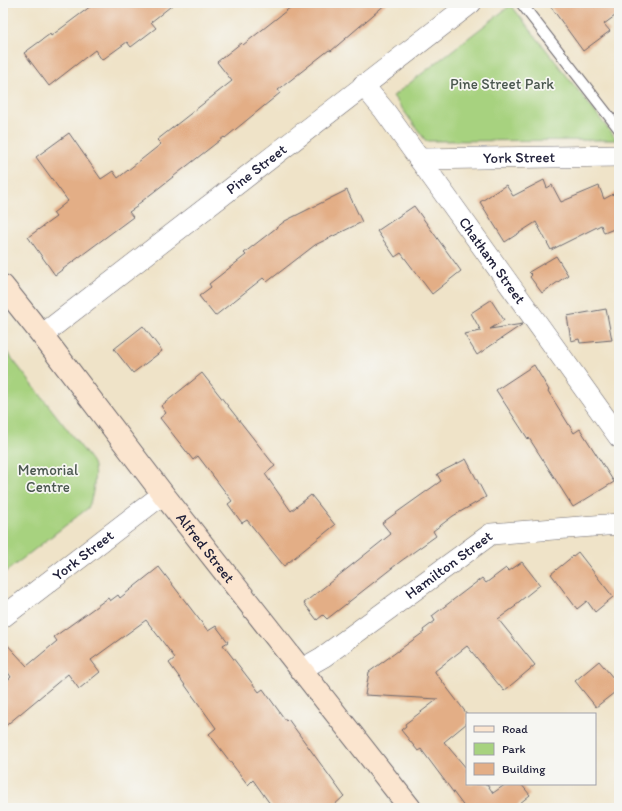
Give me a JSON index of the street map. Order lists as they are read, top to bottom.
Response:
{
  "streets": {
    "street": [
      "York Street",
      "Pine Street",
      "Chatham Street",
      "Alfred Street",
      "Hamilton Street"
    ]
  },
  "crossings": [
    ["York Street", "Chatham Street"],
    ["York Street", "Alfred Street"],
    ["Pine Street", "Chatham Street"],
    ["Pine Street", "Alfred Street"],
    ["Alfred Street", "Hamilton Street"]
  ],
  "parks": ["Pine Street Park", "Memorial Centre"],
  "legend": ["Road", "Park", "Building"]
}
